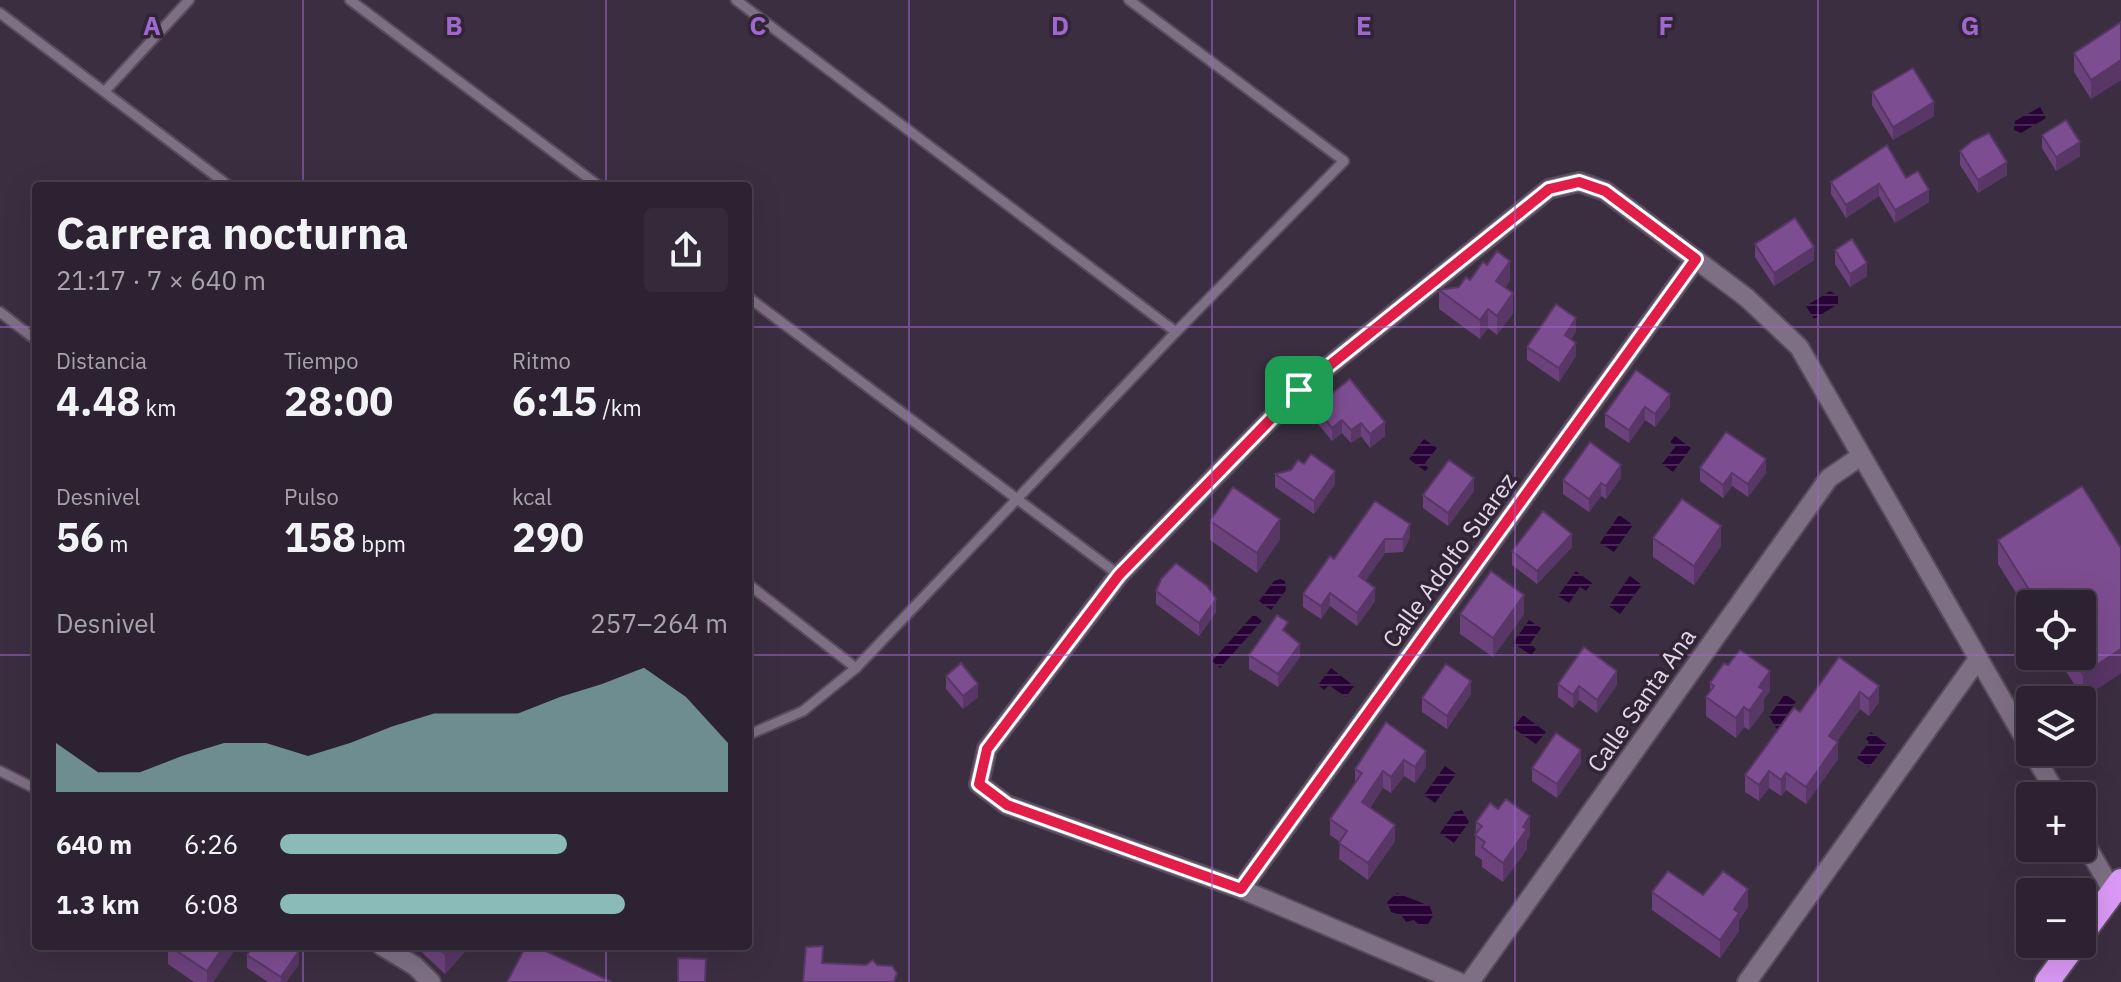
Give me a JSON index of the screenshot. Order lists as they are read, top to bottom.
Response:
{
  "streets": {
    "street": ["Calle Adolfo Suarez", "Calle Santa Ana"]
  },
  "page": {
    "heading": ["Carrera nocturna", "21:17 · 7 × 640 m"],
    "stats": [
      ["Distancia", "4.48 km"],
      ["Tiempo", "28:00"],
      ["Ritmo", "6:15 /km"],
      ["Desnivel", "56 m"],
      ["Pulso", "158 bpm"],
      ["kcal", "290"]
    ],
    "map_buttons": ["+", "−"],
    "chart": ["Desnivel", "257–264 m"],
    "list": [
      {
        "name": "640 m",
        "note": "6:26"
      },
      {
        "name": "1.3 km",
        "note": "6:08"
      }
    ]
  },
  "grid": {
    "columns": [
      "A",
      "B",
      "C",
      "D",
      "E",
      "F",
      "G"
    ]
  }
}
